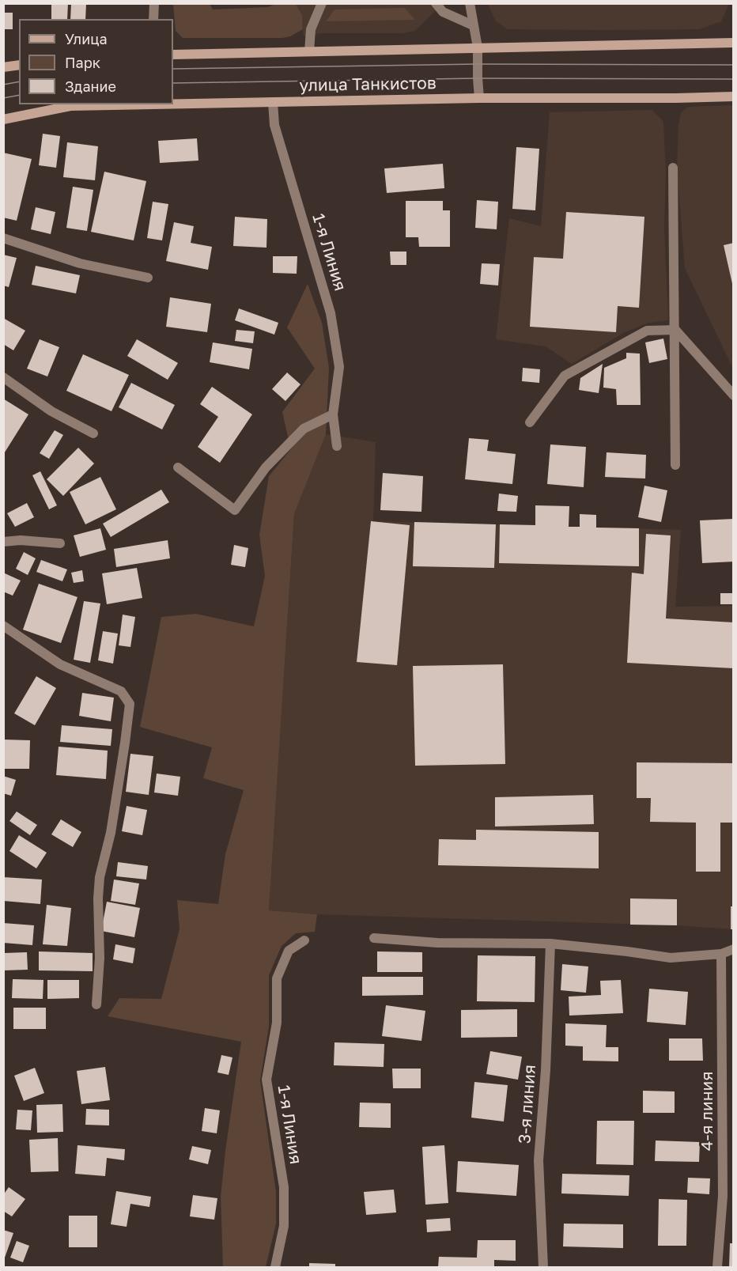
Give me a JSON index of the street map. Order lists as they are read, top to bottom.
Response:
{
  "streets": {
    "main road": ["улица Танкистов"],
    "street": ["1-я Линия", "3-я линия", "4-я линия"]
  },
  "crossings": [
    ["улица Танкистов", "1-я Линия"]
  ],
  "legend": ["Улица", "Парк", "Здание"]
}
